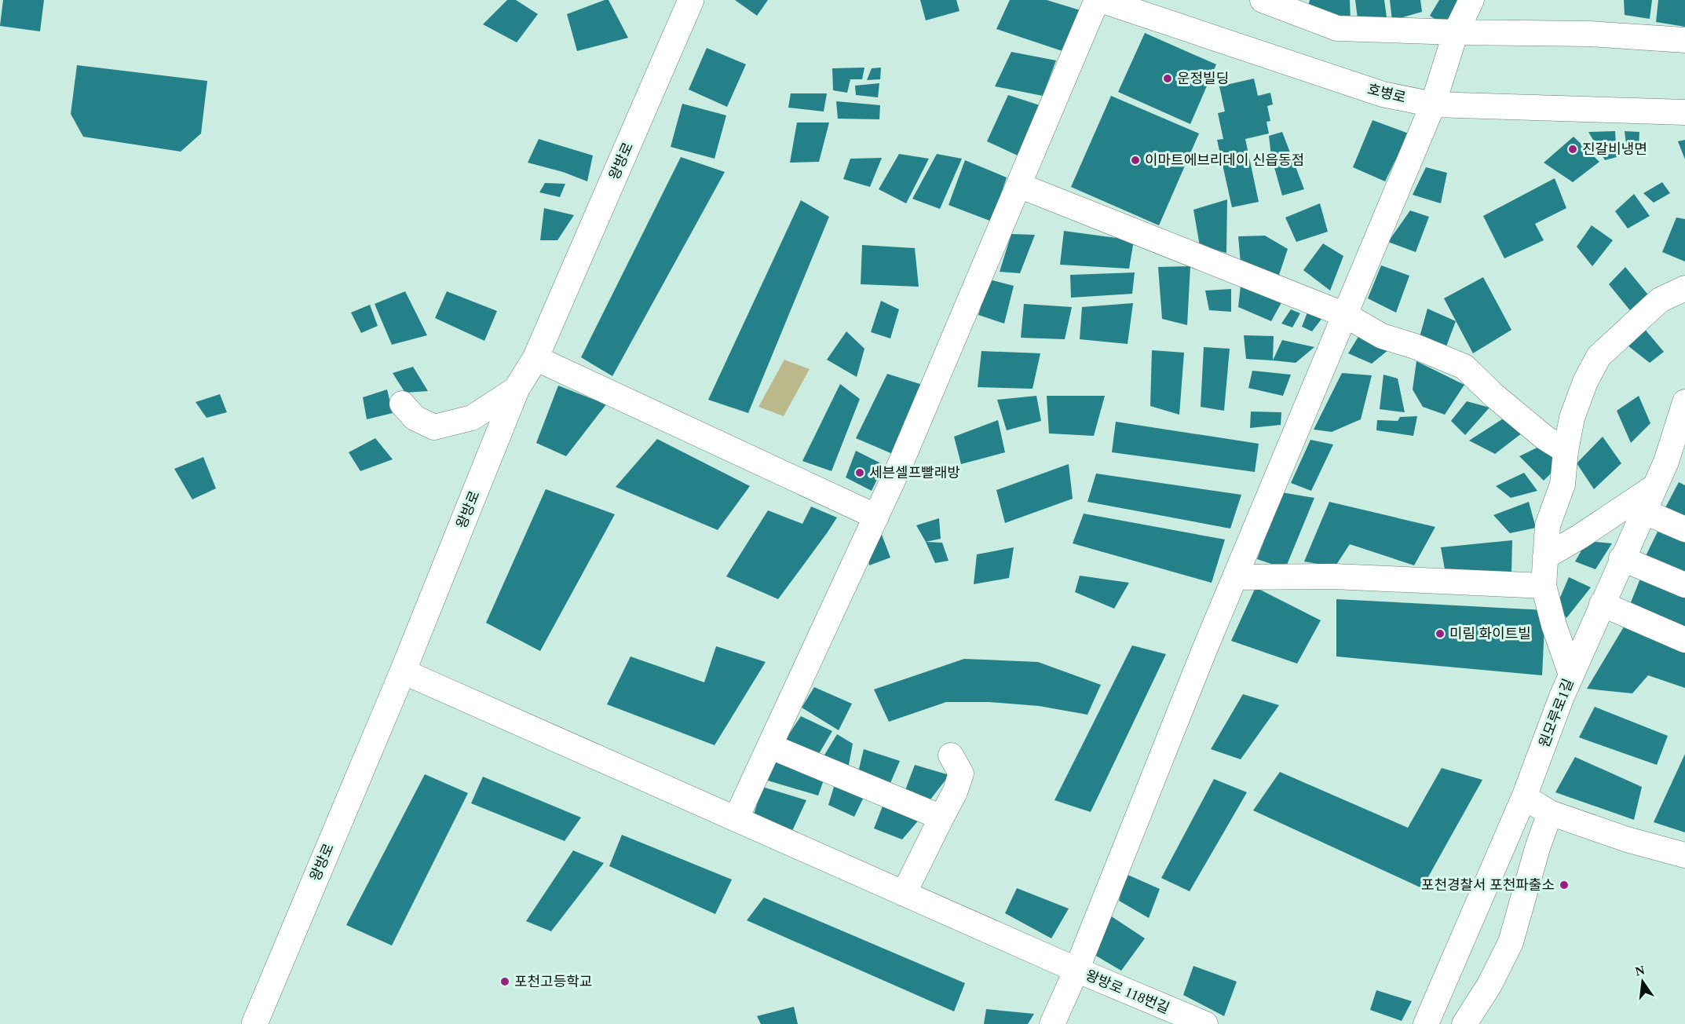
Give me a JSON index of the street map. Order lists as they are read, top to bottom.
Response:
{
  "streets": {
    "main road": ["왕방로"],
    "street": ["호병로", "원모루로1길", "왕방로 118번길"]
  },
  "crossings": [
    ["왕방로", "왕방로 118번길"]
  ],
  "places": [
    "운정빌딩",
    "진갈비냉면",
    "이마트에브리데이 신읍동점",
    "세븐셀프빨래방",
    "미림 화이트빌",
    "포천경찰서 포천파출소",
    "포천고등학교"
  ],
  "north": "top"
}
